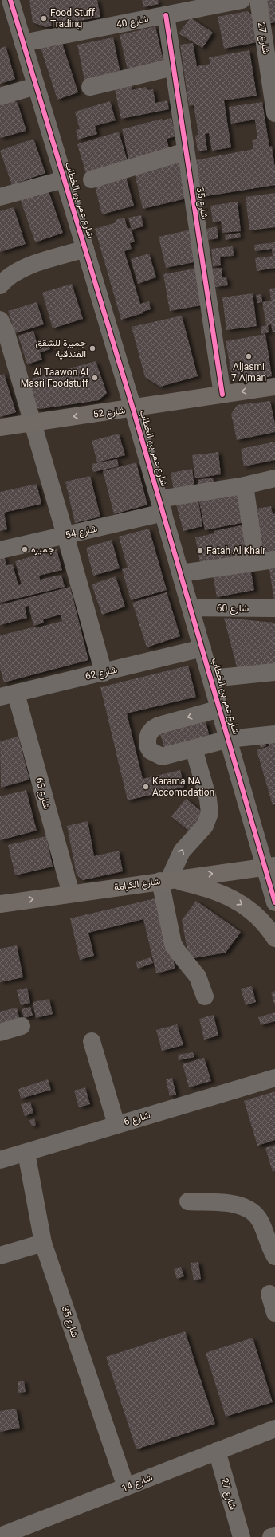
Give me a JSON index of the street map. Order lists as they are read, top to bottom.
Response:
{
  "streets": {
    "main road": ["شارع 52", "شارع الكرامة"],
    "street": [
      "شارع 40",
      "شارع 27",
      "شارع عمر بن الخطاب",
      "شارع 35",
      "شارع 54",
      "شارع 60",
      "شارع 62",
      "شارع 65",
      "شارع 6",
      "شارع 14"
    ]
  },
  "crossings": [
    ["شارع 40", "شارع عمر بن الخطاب"],
    ["شارع 40", "شارع 35"],
    ["شارع 27", "شارع 14"],
    ["شارع عمر بن الخطاب", "شارع 52"],
    ["شارع عمر بن الخطاب", "شارع 54"],
    ["شارع عمر بن الخطاب", "شارع 60"],
    ["شارع عمر بن الخطاب", "شارع 62"],
    ["شارع عمر بن الخطاب", "شارع الكرامة"],
    ["شارع 35", "شارع 52"],
    ["شارع 35", "شارع 6"],
    ["شارع 35", "شارع 14"],
    ["شارع 62", "شارع 65"],
    ["شارع 65", "شارع الكرامة"]
  ],
  "one_way": ["شارع 52", "شارع الكرامة"],
  "places": [
    "Food Stuff Trading",
    "جميرة للشقق الفندقية",
    "Aljasmi 7 Ajman",
    "Al Taawon Al Masri Foodstuff",
    "جميره",
    "Fatah Al Khair",
    "Karama NA Accomodation"
  ]
}
